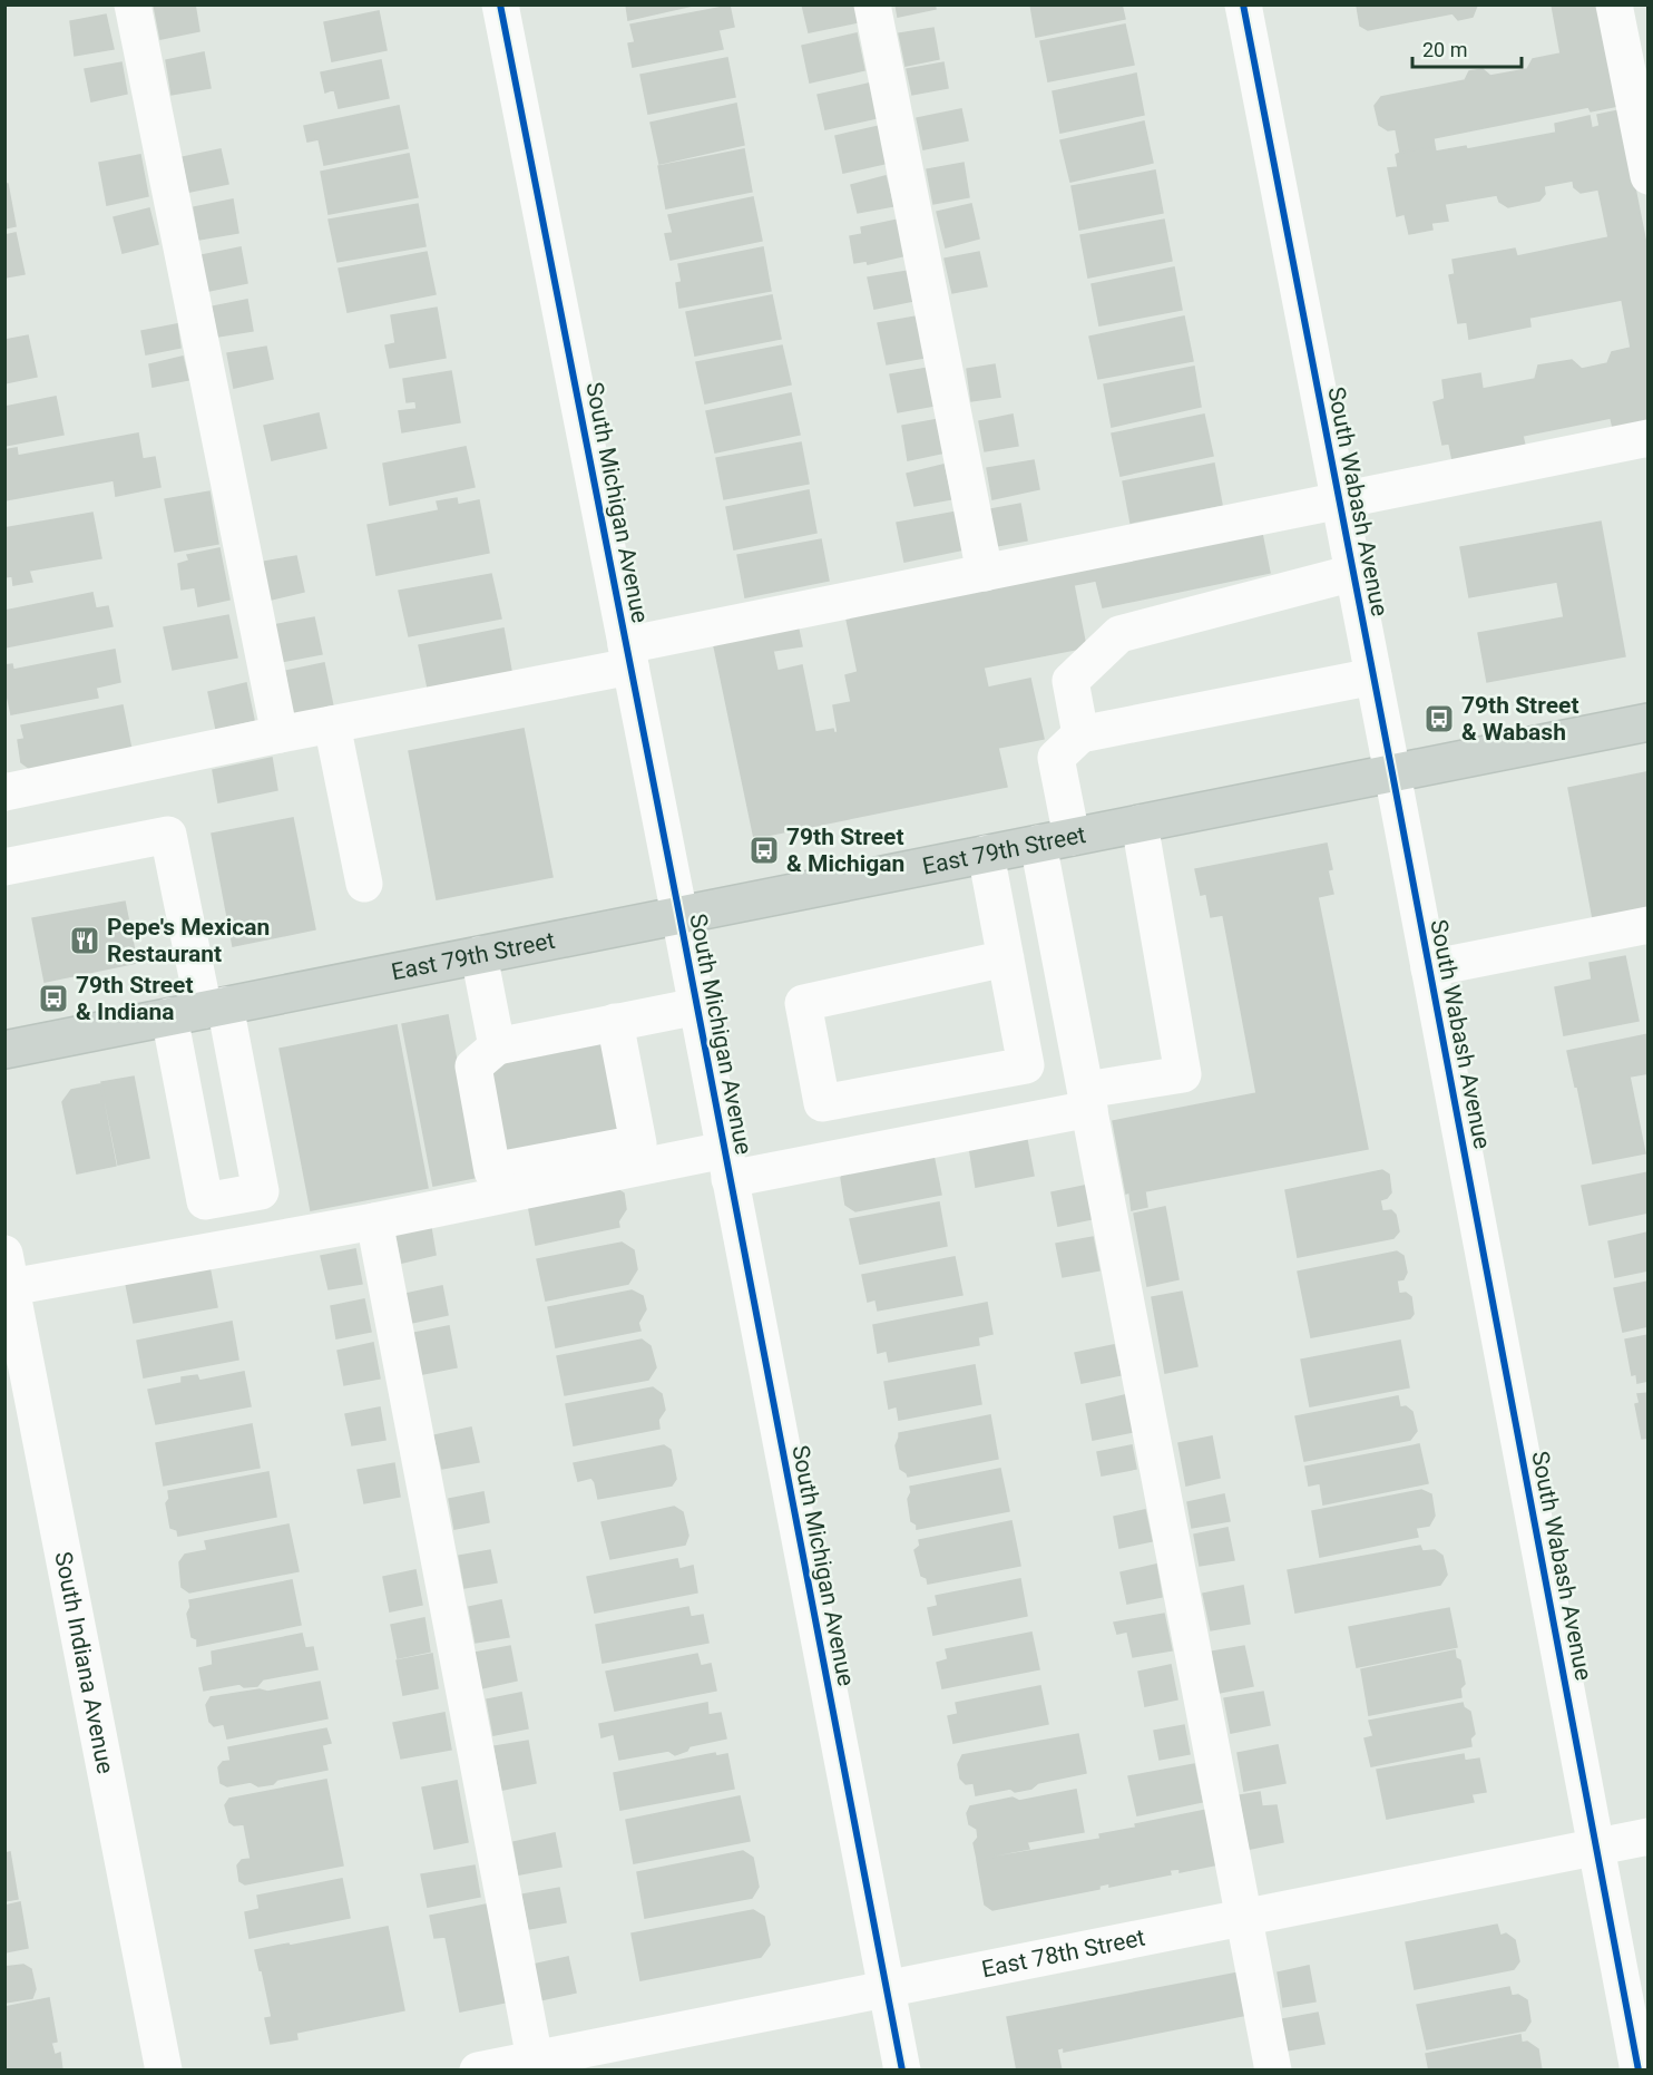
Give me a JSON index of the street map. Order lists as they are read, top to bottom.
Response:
{
  "streets": {
    "main road": ["East 79th Street"],
    "street": [
      "South Wabash Avenue",
      "South Michigan Avenue",
      "South Indiana Avenue",
      "East 78th Street"
    ]
  },
  "crossings": [
    ["South Wabash Avenue", "East 79th Street"],
    ["South Wabash Avenue", "East 78th Street"],
    ["South Michigan Avenue", "East 79th Street"],
    ["South Michigan Avenue", "East 78th Street"]
  ],
  "places": {
    "bus stop": ["79th Street & Wabash", "79th Street & Michigan", "79th Street & Indiana"],
    "restaurant": ["Pepe's Mexican Restaurant"]
  },
  "scale_bar": "20 m"
}
